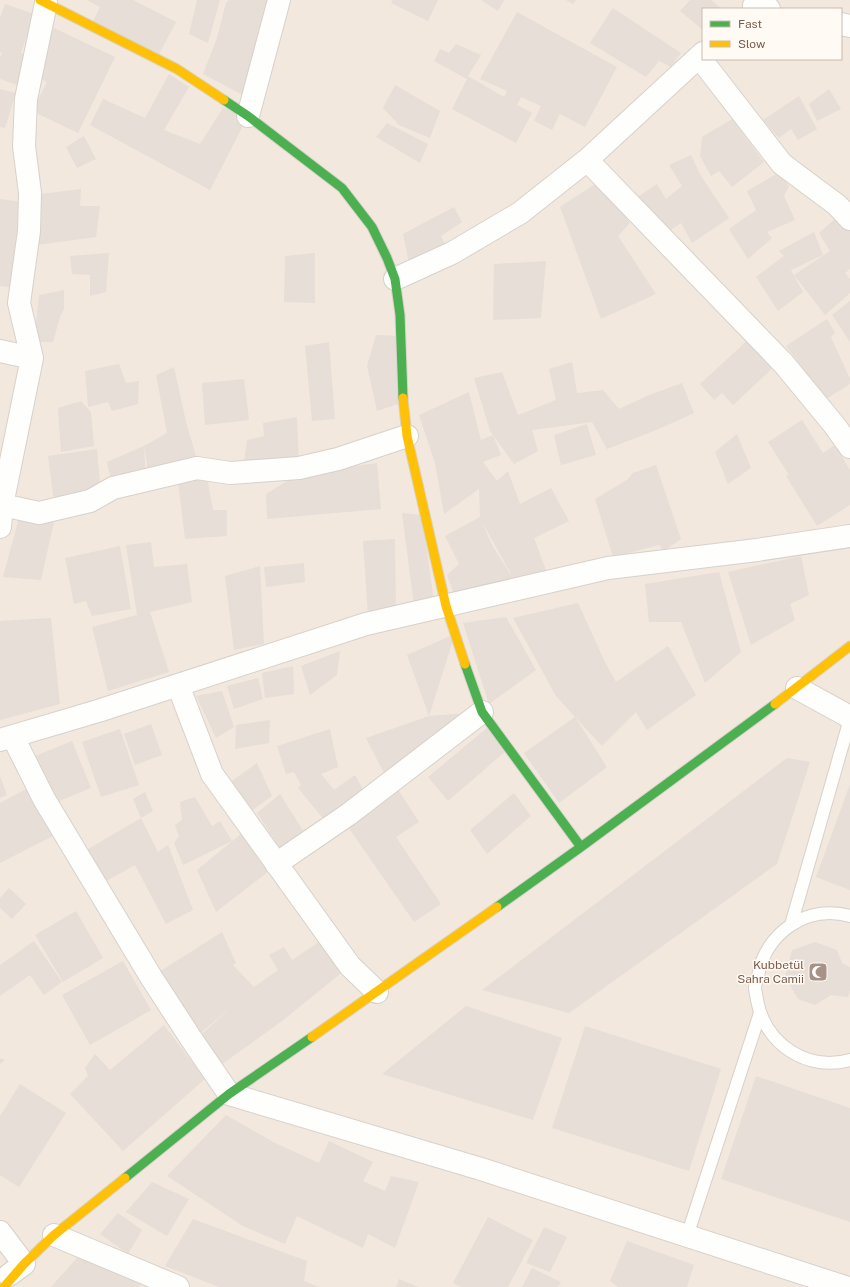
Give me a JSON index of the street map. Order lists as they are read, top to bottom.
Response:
{
  "places": {
    "mosque": ["Kubbetül Sahra Camii"]
  },
  "legend": ["Fast", "Slow"]
}
